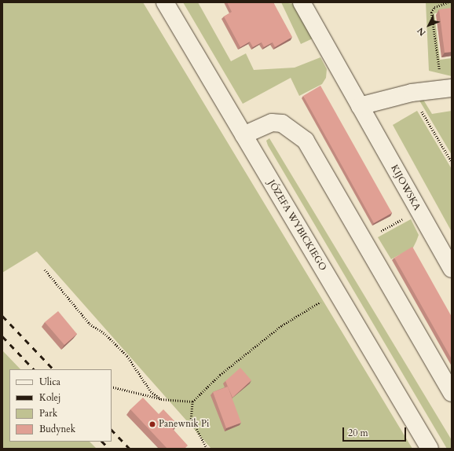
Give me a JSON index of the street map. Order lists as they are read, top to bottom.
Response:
{
  "streets": {
    "street": ["KIJOWSKA", "JÓZEFA WYBICKIEGO"]
  },
  "places": ["Panewnik Pi"],
  "legend": [
    "Ulica",
    "Kolej",
    "Park",
    "Budynek"
  ],
  "scale_bar": "20 m",
  "north": "bottom left"
}
